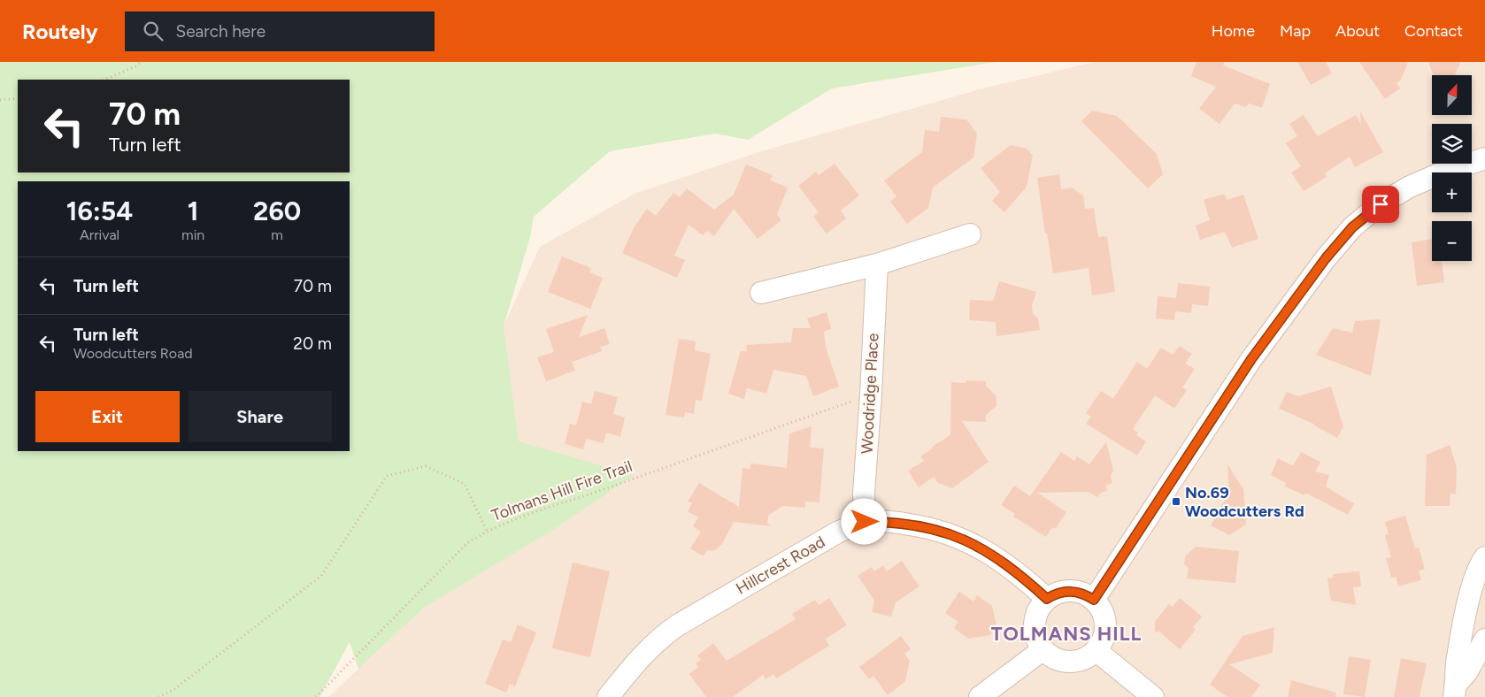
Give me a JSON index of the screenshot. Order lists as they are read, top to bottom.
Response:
{
  "streets": {
    "street": ["Woodridge Place", "Hillcrest Road"],
    "path": ["Tolmans Hill Fire Trail"]
  },
  "crossings": [
    ["Woodridge Place", "Tolmans Hill Fire Trail"],
    ["Woodridge Place", "Hillcrest Road"]
  ],
  "districts": ["TOLMANS HILL"],
  "places": {
    "transit": ["No.69 Woodcutters Rd"]
  },
  "north": "top",
  "page": {
    "header": "Routely",
    "search": "Search here",
    "nav": [
      "Home",
      "Map",
      "About",
      "Contact"
    ],
    "map_buttons": ["+", "−"],
    "turn": ["70 m", "Turn left"],
    "eta": [
      "16:54",
      "Arrival",
      "1",
      "min",
      "260",
      "m"
    ],
    "list": [
      {
        "name": "Turn left",
        "value": "70 m"
      },
      {
        "name": "Turn left",
        "note": "Woodcutters Road",
        "value": "20 m"
      }
    ],
    "buttons": ["Exit", "Share"]
  }
}
